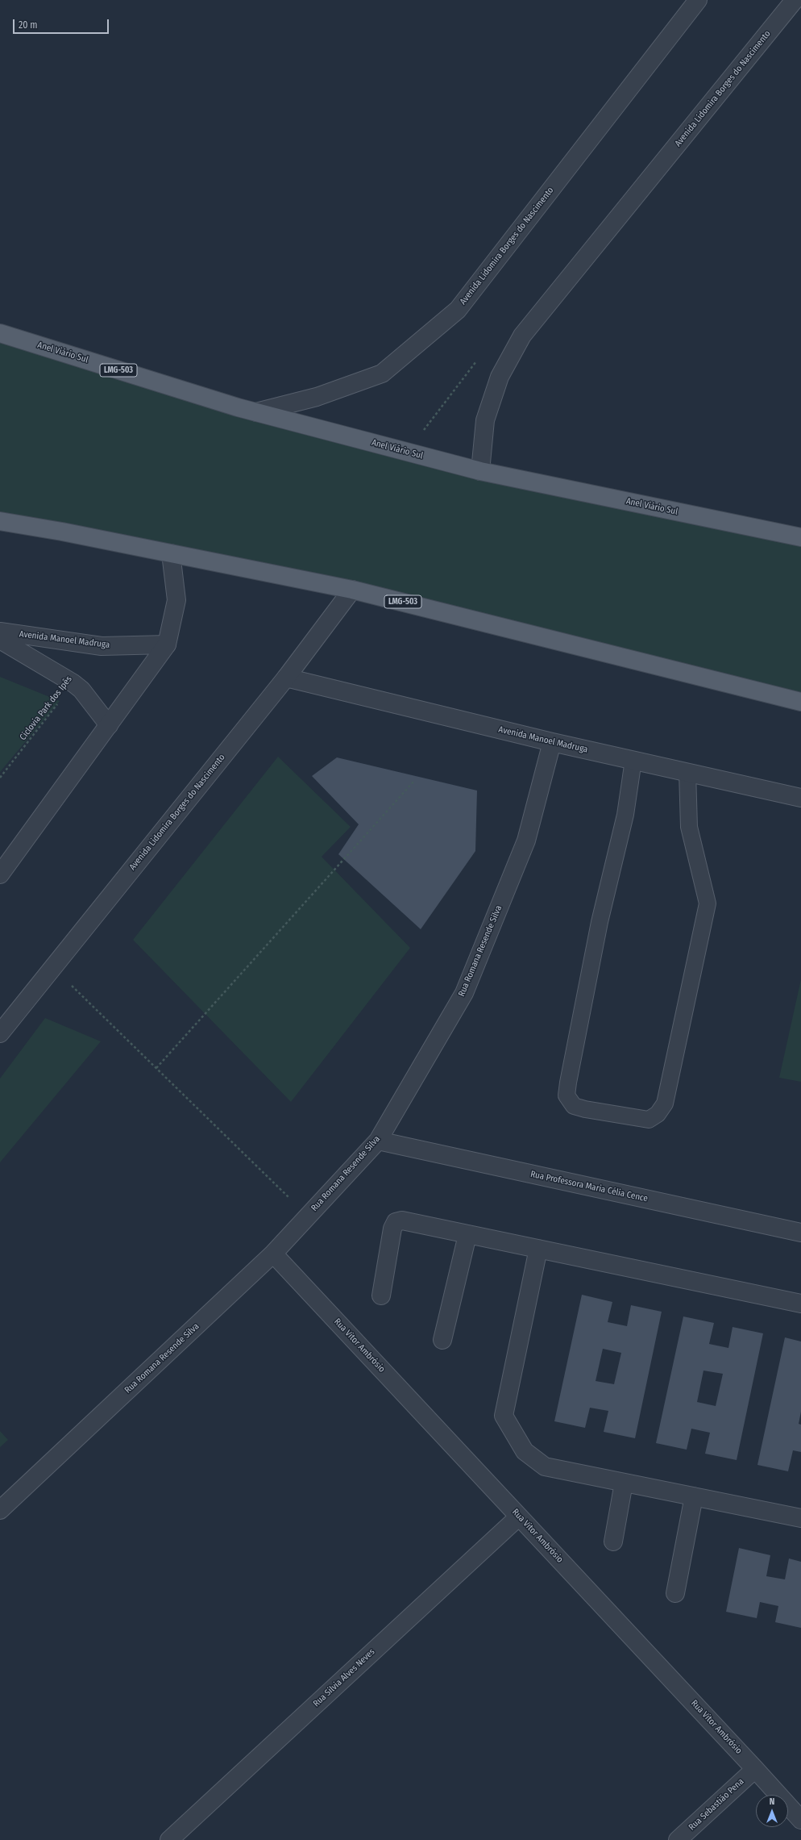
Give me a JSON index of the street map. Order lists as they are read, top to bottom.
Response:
{
  "streets": {
    "main road": ["Anel Viário Sul", "LMG-503"],
    "street": [
      "Avenida Lidomira Borges do Nascimento",
      "Avenida Manoel Madruga",
      "Rua Romana Resende Silva",
      "Rua Professora Maria Célia Cence",
      "Rua Vitor Ambrósio",
      "Rua Silvia Alves Neves",
      "Rua Sebastião Pena"
    ],
    "path": ["Ciclovia Park dos Ipês"]
  },
  "crossings": [
    ["Avenida Lidomira Borges do Nascimento", "Anel Viário Sul"],
    ["Avenida Lidomira Borges do Nascimento", "LMG-503"],
    ["Avenida Lidomira Borges do Nascimento", "Avenida Manoel Madruga"],
    ["Avenida Manoel Madruga", "Ciclovia Park dos Ipês"],
    ["Avenida Manoel Madruga", "Rua Romana Resende Silva"],
    ["Rua Romana Resende Silva", "Rua Professora Maria Célia Cence"],
    ["Rua Romana Resende Silva", "Rua Vitor Ambrósio"],
    ["Rua Vitor Ambrósio", "Rua Silvia Alves Neves"],
    ["Rua Vitor Ambrósio", "Rua Sebastião Pena"]
  ],
  "scale_bar": "20 m",
  "north": "top"
}
